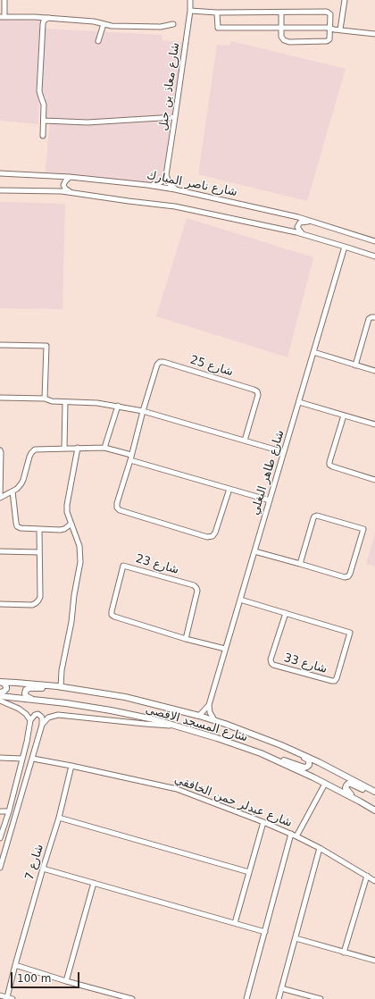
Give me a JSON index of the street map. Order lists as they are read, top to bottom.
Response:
{
  "streets": {
    "main road": ["شارع المسجد الاقصى"],
    "street": [
      "شارع معاذ بن جبل",
      "شارع ناصر المبارك",
      "شارع 25",
      "شارع طاهر البغلي",
      "شارع 23",
      "شارع 33",
      "شارع عبدلر حمن الخافقي",
      "شارع 7"
    ]
  },
  "crossings": [
    ["شارع طاهر البغلي", "شارع 23"],
    ["شارع طاهر البغلي", "شارع 33"],
    ["شارع طاهر البغلي", "شارع المسجد الاقصى"],
    ["شارع عبدلر حمن الخافقي", "شارع 7"]
  ],
  "scale_bar": "100 m"
}
